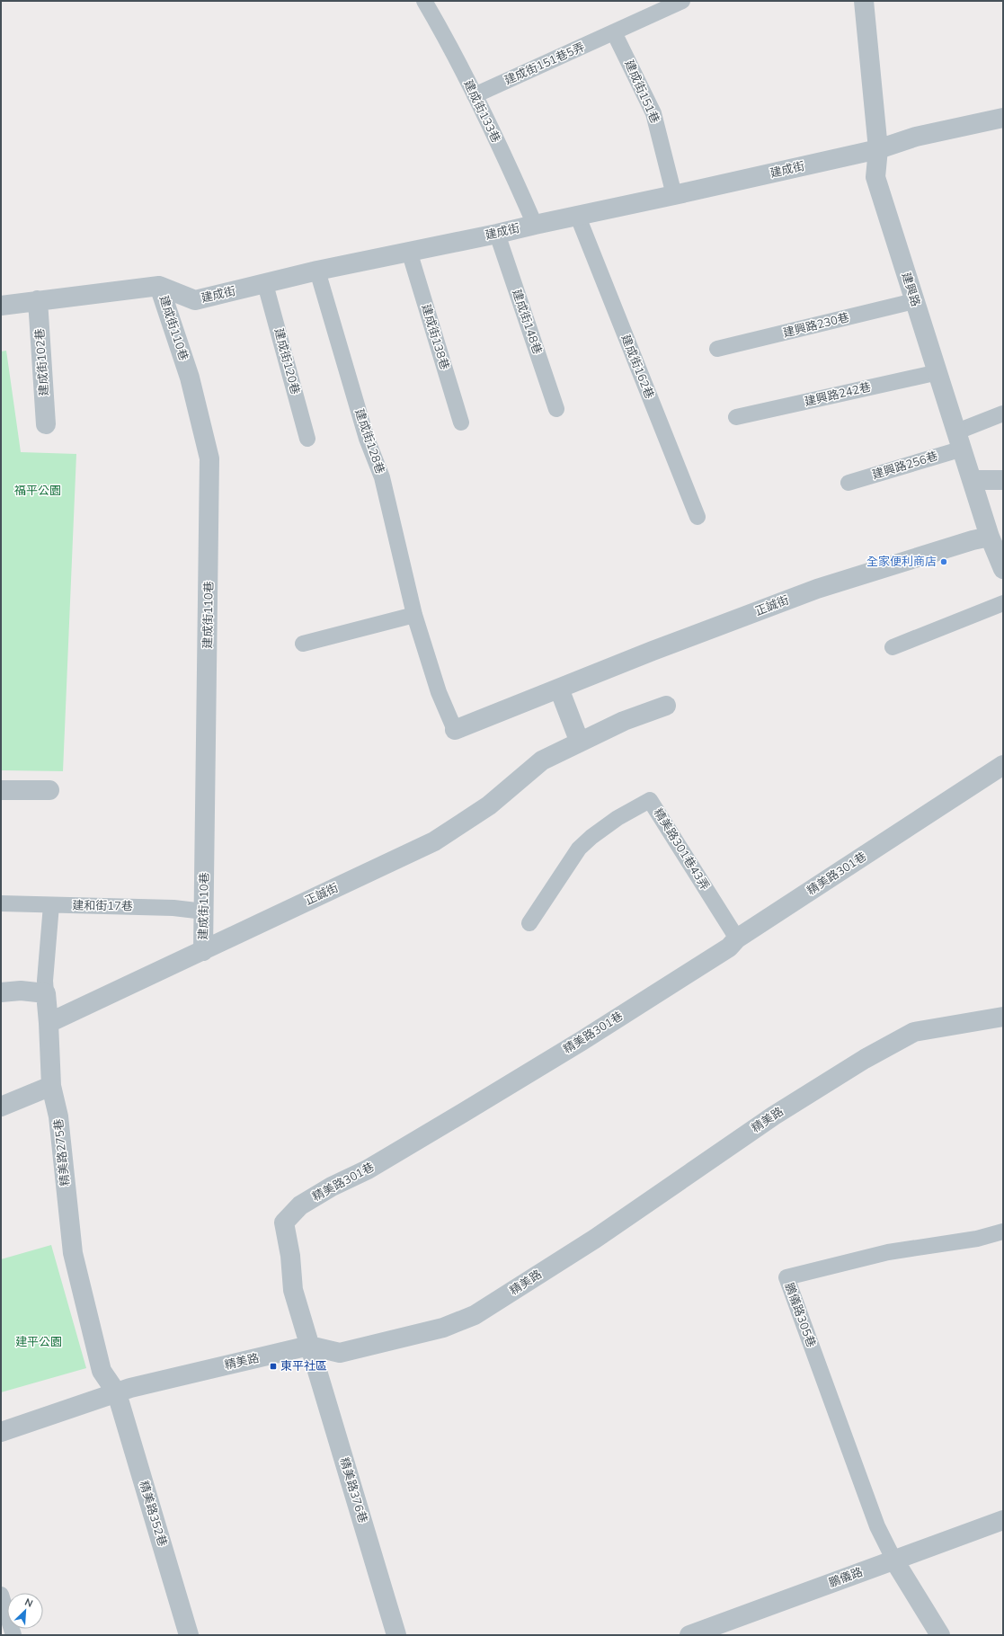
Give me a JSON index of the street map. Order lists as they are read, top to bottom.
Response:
{
  "streets": {
    "street": [
      "建成街",
      "建興路",
      "建成街110巷",
      "建成街102巷",
      "正誠街",
      "精美路301巷",
      "精美路",
      "精美路275巷",
      "精美路376巷",
      "精美路352巷",
      "鵬儀路"
    ],
    "lane": [
      "建成街151巷5弄",
      "建成街151巷",
      "建成街133巷",
      "建成街148巷",
      "建興路230巷",
      "建成街138巷",
      "建成街120巷",
      "建成街162巷",
      "建興路242巷",
      "建成街128巷",
      "建興路256巷",
      "精美路301巷43弄",
      "建和街17巷",
      "鵬儀路305巷"
    ]
  },
  "crossings": [
    ["建成街151巷5弄", "建成街151巷"],
    ["建成街151巷5弄", "建成街133巷"],
    ["建成街151巷", "建成街"],
    ["建成街133巷", "建成街"],
    ["建成街", "建興路"],
    ["建成街", "建成街148巷"],
    ["建成街", "建成街110巷"],
    ["建成街", "建成街138巷"],
    ["建成街", "建成街120巷"],
    ["建成街", "建成街102巷"],
    ["建成街", "建成街162巷"],
    ["建成街", "建成街128巷"],
    ["建興路", "建興路230巷"],
    ["建興路", "建興路242巷"],
    ["建興路", "建興路256巷"],
    ["建興路", "正誠街"],
    ["建成街110巷", "正誠街"],
    ["建成街110巷", "建和街17巷"],
    ["建成街128巷", "正誠街"],
    ["正誠街", "精美路275巷"],
    ["精美路301巷43弄", "精美路301巷"],
    ["精美路301巷", "精美路"],
    ["精美路301巷", "精美路376巷"],
    ["建和街17巷", "精美路275巷"],
    ["精美路", "精美路275巷"],
    ["精美路", "精美路376巷"],
    ["精美路", "精美路352巷"],
    ["精美路275巷", "精美路352巷"],
    ["鵬儀路305巷", "鵬儀路"]
  ],
  "parks": ["福平公園", "建平公園"],
  "places": {
    "other": ["全家便利商店"],
    "transit": ["東平社區"]
  },
  "north": "top right"
}
